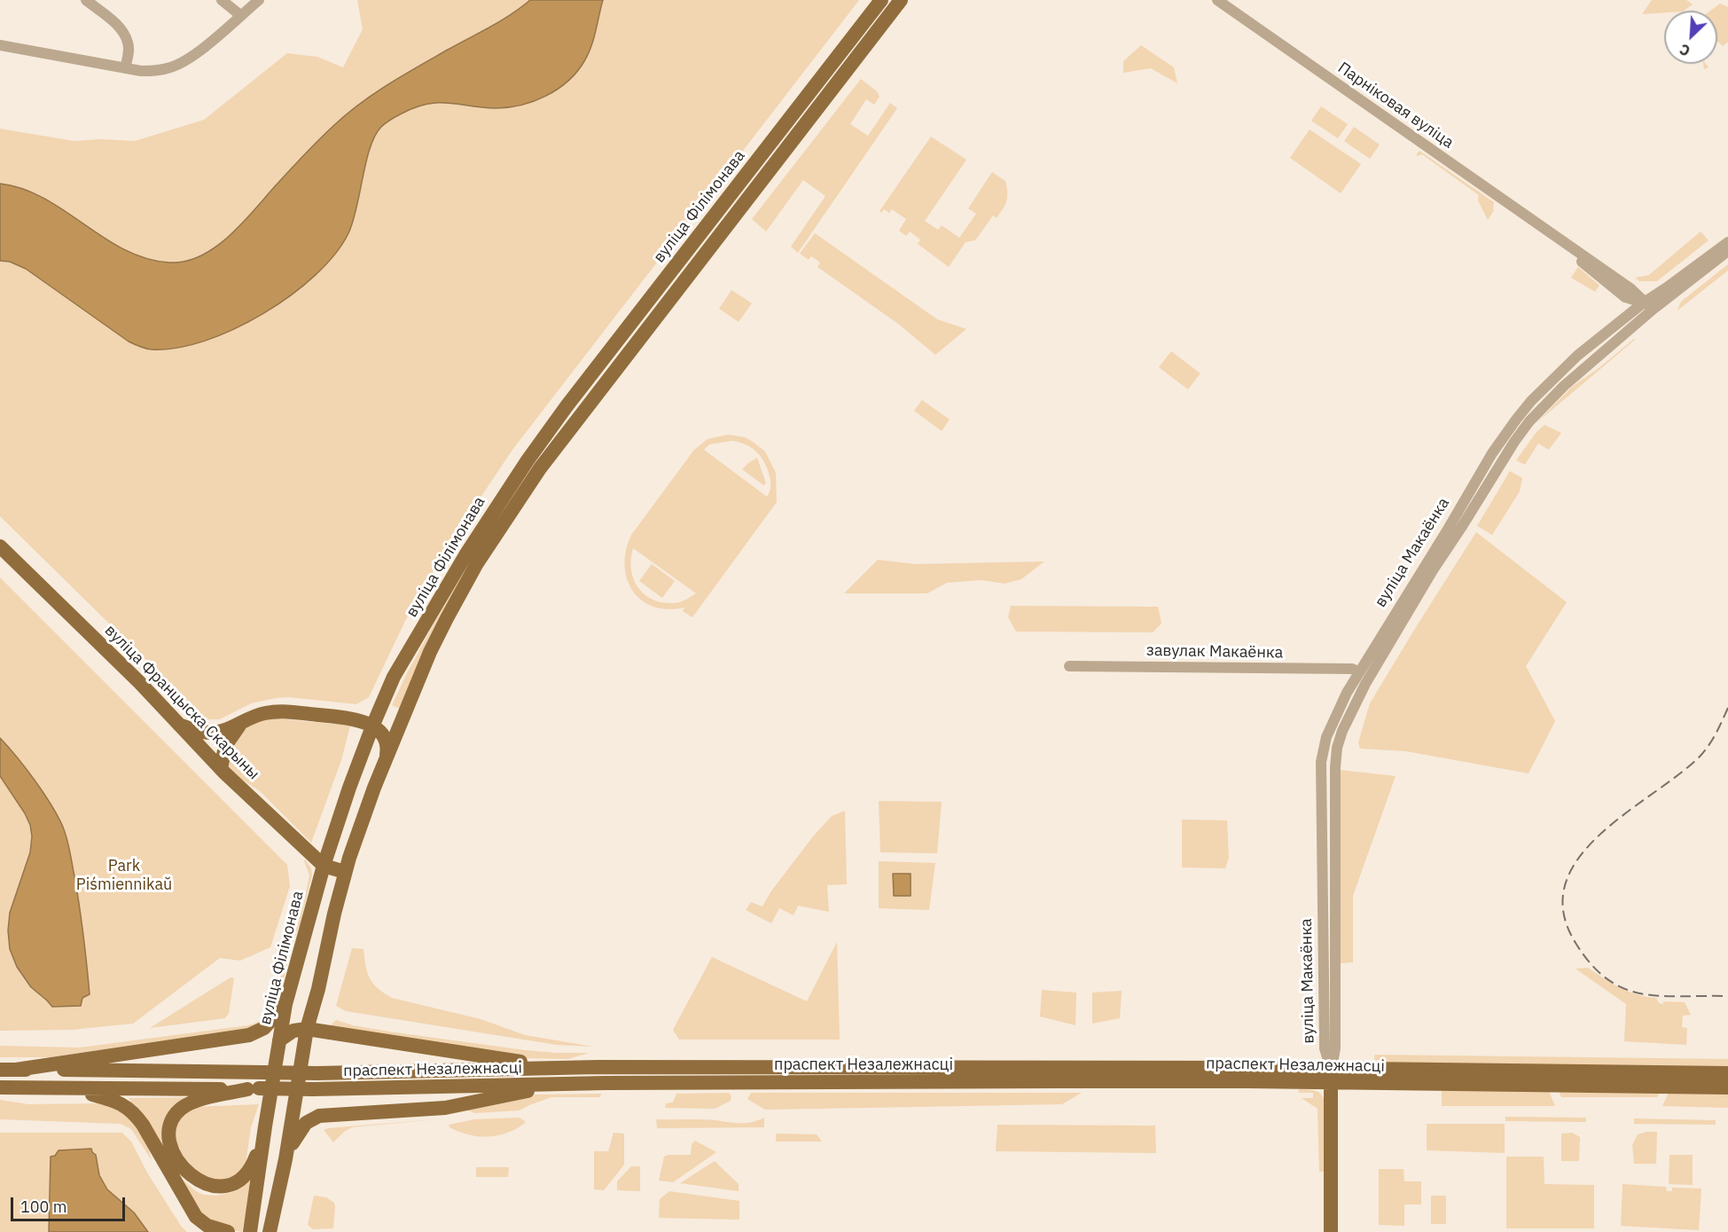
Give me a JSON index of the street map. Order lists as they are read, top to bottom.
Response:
{
  "streets": {
    "main road": ["вуліца Філімонава", "вуліца Францыска Скарыны", "праспект Незалежнасці"],
    "street": ["Парніковая вуліца", "вуліца Макаёнка", "завулак Макаёнка"]
  },
  "crossings": [
    ["Парніковая вуліца", "вуліца Макаёнка"],
    ["вуліца Філімонава", "вуліца Францыска Скарыны"],
    ["вуліца Макаёнка", "завулак Макаёнка"],
    ["вуліца Макаёнка", "праспект Незалежнасці"]
  ],
  "parks": ["Park Piśmiennikaŭ"],
  "scale_bar": "100 m",
  "north": "bottom left"
}
